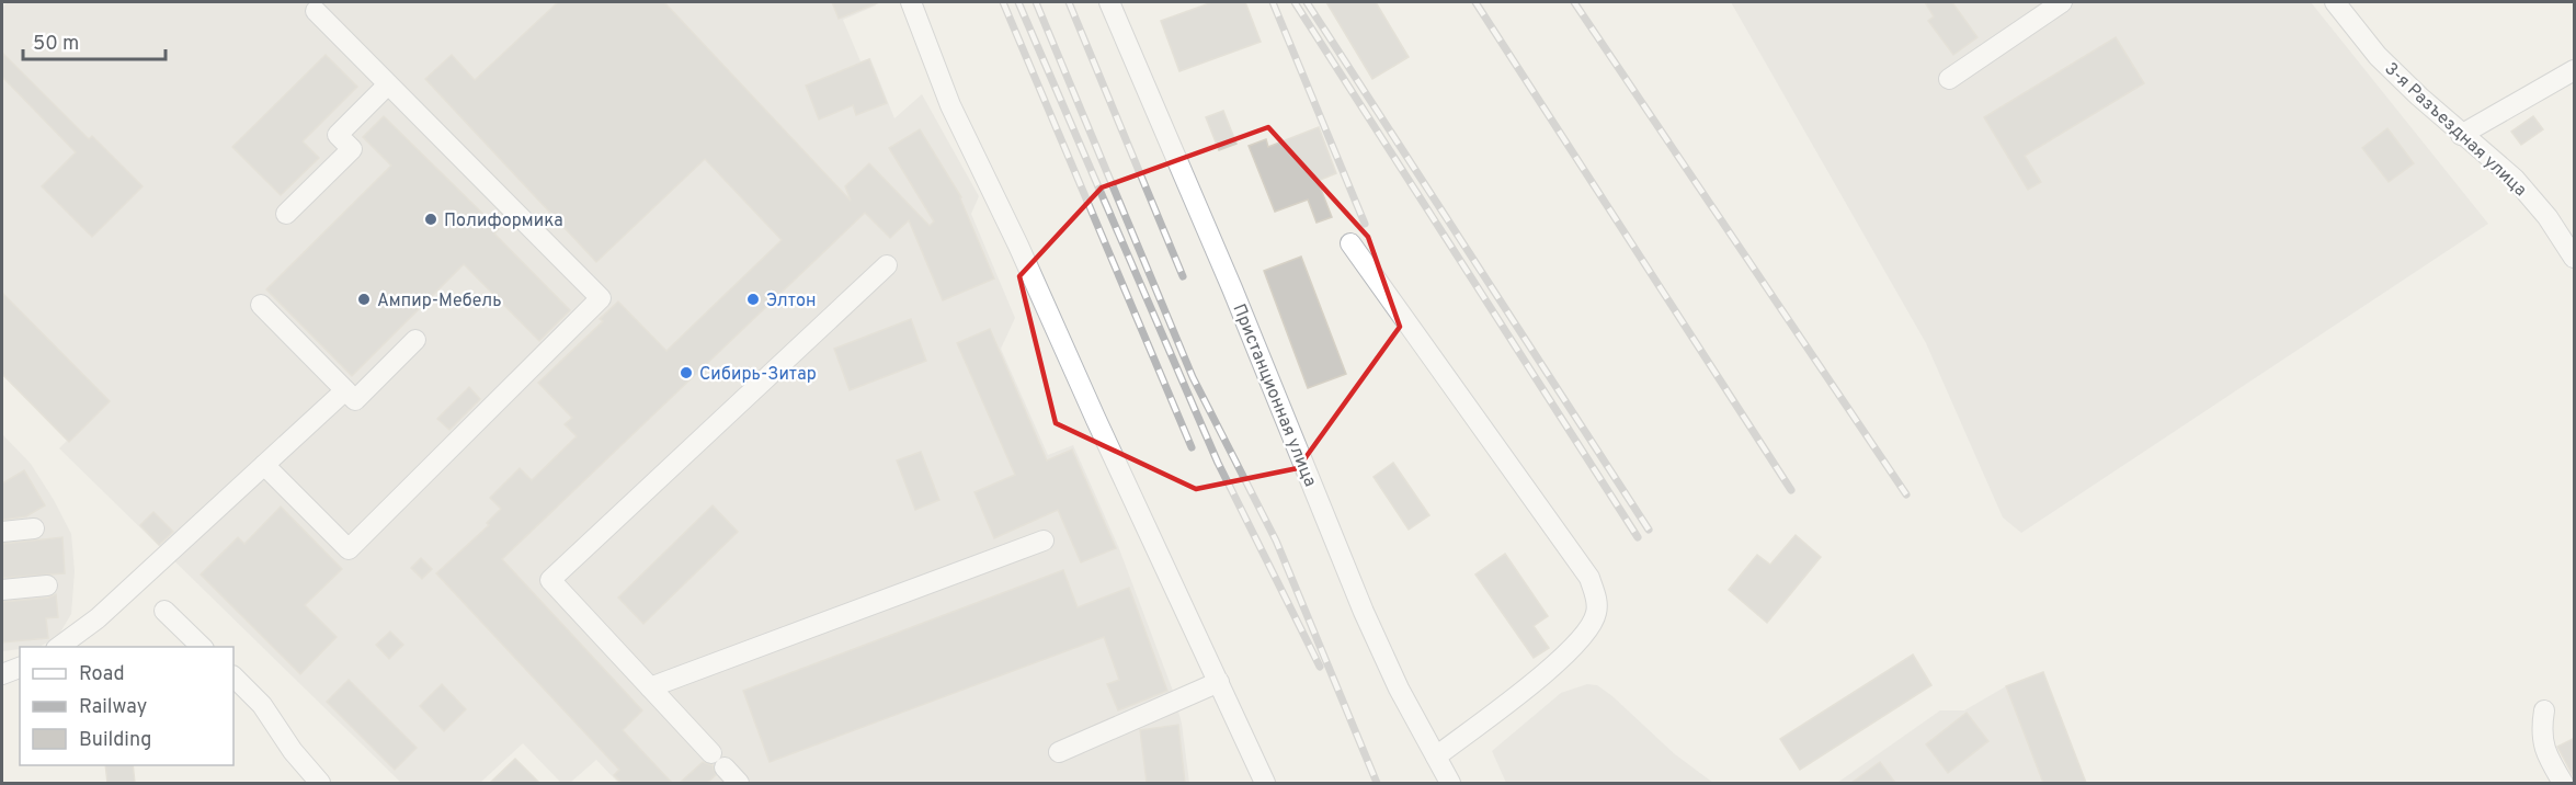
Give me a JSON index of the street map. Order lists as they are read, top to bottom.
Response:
{
  "streets": {
    "street": ["3-я Разъездная улица", "Пристанционная улица"]
  },
  "places": [
    "Полиформика",
    "Ампир-Мебель",
    "Элтон",
    "Сибирь-Зитар"
  ],
  "legend": ["Road", "Railway", "Building"],
  "scale_bar": "50 m"
}
